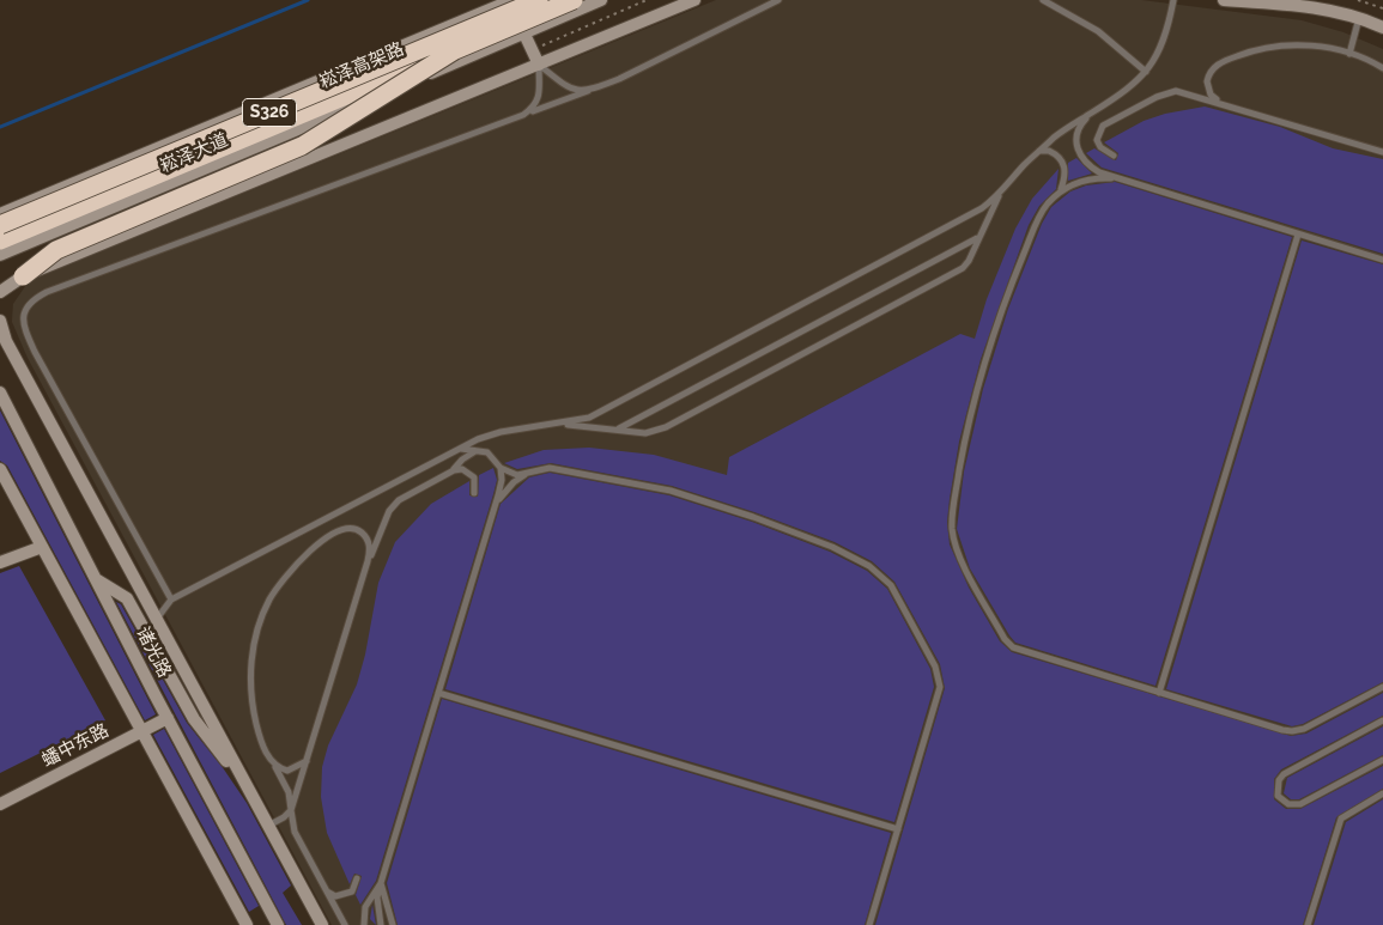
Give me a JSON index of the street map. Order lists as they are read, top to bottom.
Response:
{
  "streets": {
    "highway": ["崧泽高架路", "S326"],
    "main road": ["崧泽大道", "诸光路", "蟠中东路"]
  },
  "crossings": [
    ["诸光路", "蟠中东路"]
  ]
}
